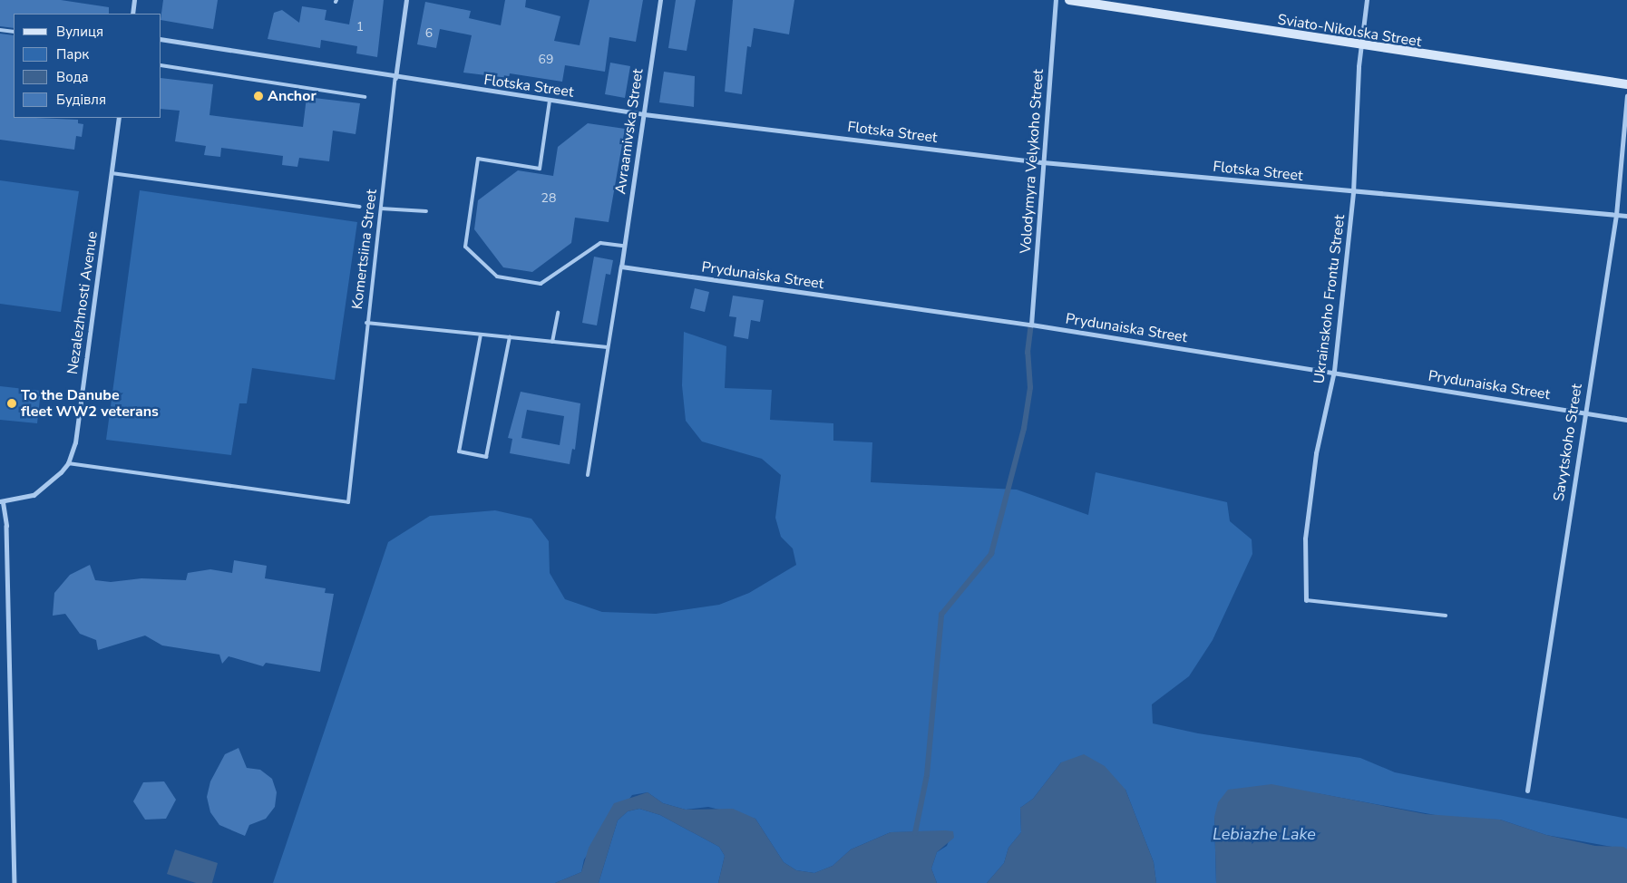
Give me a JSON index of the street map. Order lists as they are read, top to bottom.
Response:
{
  "streets": {
    "main road": ["Sviato-Nikolska Street"],
    "street": [
      "Flotska Street",
      "Avraamivska Street",
      "Volodymyra Velykoho Street",
      "Komertsiina Street",
      "Prydunaiska Street",
      "Ukrainskoho Frontu Street",
      "Nezalezhnosti Avenue",
      "Savytskoho Street"
    ]
  },
  "crossings": [
    ["Sviato-Nikolska Street", "Ukrainskoho Frontu Street"],
    ["Flotska Street", "Avraamivska Street"],
    ["Flotska Street", "Volodymyra Velykoho Street"],
    ["Flotska Street", "Komertsiina Street"],
    ["Flotska Street", "Ukrainskoho Frontu Street"],
    ["Flotska Street", "Savytskoho Street"],
    ["Avraamivska Street", "Prydunaiska Street"],
    ["Volodymyra Velykoho Street", "Prydunaiska Street"],
    ["Komertsiina Street", "Nezalezhnosti Avenue"],
    ["Prydunaiska Street", "Ukrainskoho Frontu Street"],
    ["Prydunaiska Street", "Savytskoho Street"]
  ],
  "water": ["Lebiazhe Lake"],
  "places": ["Anchor", "To the Danube fleet WW2 veterans"],
  "house_numbers": [
    "1",
    "6",
    "69",
    "28"
  ],
  "legend": [
    "Вулиця",
    "Парк",
    "Вода",
    "Будівля"
  ]
}
